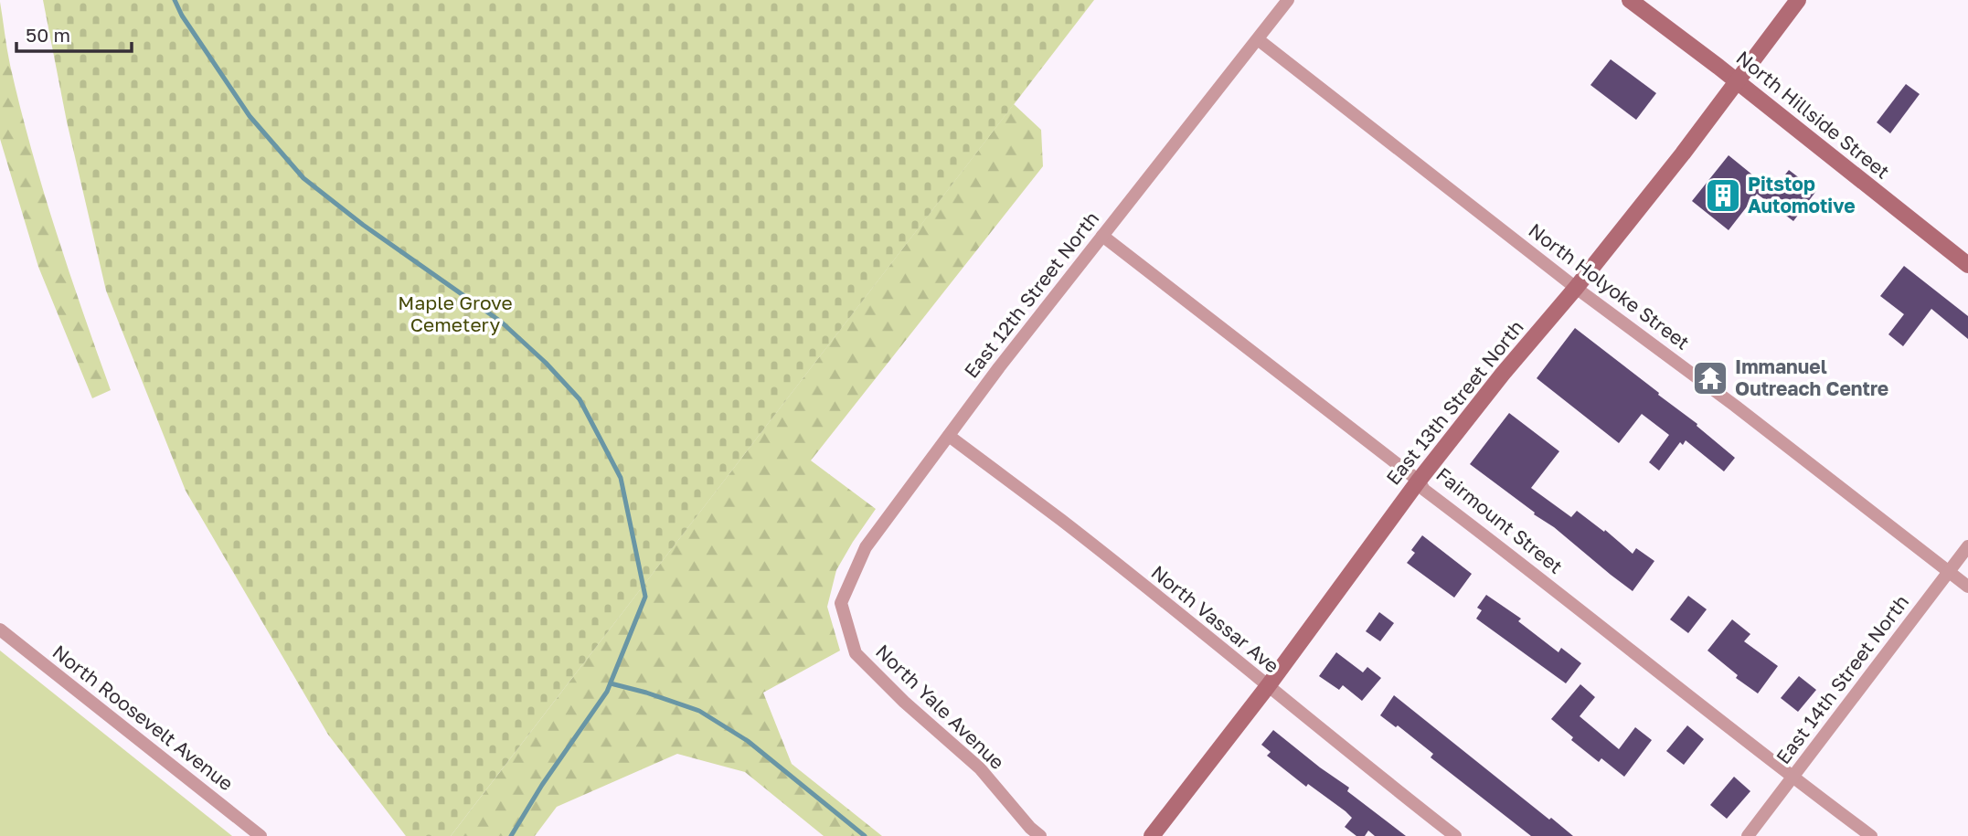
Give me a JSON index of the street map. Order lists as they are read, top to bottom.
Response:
{
  "streets": {
    "main road": ["North Hillside Street", "East 13th Street North"],
    "street": [
      "North Holyoke Street",
      "East 12th Street North",
      "Fairmount Street",
      "North Vassar Ave",
      "East 14th Street North",
      "North Yale Avenue",
      "North Roosevelt Avenue"
    ]
  },
  "crossings": [
    ["North Hillside Street", "East 13th Street North"],
    ["North Holyoke Street", "East 12th Street North"],
    ["North Holyoke Street", "East 13th Street North"],
    ["North Holyoke Street", "East 14th Street North"],
    ["East 12th Street North", "Fairmount Street"],
    ["East 12th Street North", "North Vassar Ave"],
    ["East 12th Street North", "North Yale Avenue"],
    ["East 13th Street North", "Fairmount Street"],
    ["East 13th Street North", "North Vassar Ave"],
    ["Fairmount Street", "East 14th Street North"]
  ],
  "parks": ["Maple Grove Cemetery"],
  "places": {
    "building": ["Pitstop Automotive"],
    "temple": ["Immanuel Outreach Centre"]
  },
  "scale_bar": "50 m"
}
